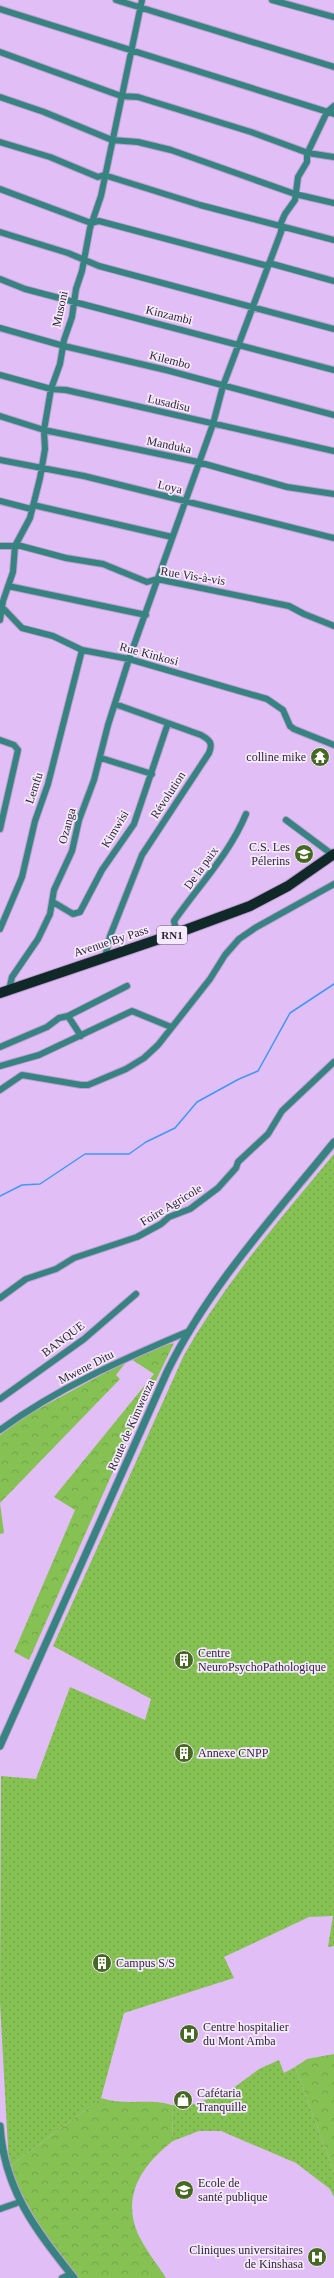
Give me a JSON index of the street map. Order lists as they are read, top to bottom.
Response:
{
  "streets": {
    "highway": ["RN1", "Avenue By Pass"],
    "street": [
      "Musoni",
      "Kinzambi",
      "Kilembo",
      "Lusadisu",
      "Manduka",
      "Loya",
      "Rue Vis-à-vis",
      "Rue Kinkosi",
      "Lemfu",
      "Révolution",
      "Ozanga",
      "Kimwisi",
      "De la paix",
      "Foire Agricole",
      "BANQUE",
      "Mwene Ditu",
      "Route de Kimwenza"
    ]
  },
  "crossings": [
    ["Musoni", "Kinzambi"],
    ["Musoni", "Kilembo"],
    ["Musoni", "Lusadisu"],
    ["Musoni", "Manduka"],
    ["Musoni", "Loya"],
    ["Musoni", "Rue Vis-à-vis"],
    ["Musoni", "Rue Kinkosi"],
    ["Kinzambi", "Ozanga"],
    ["Kilembo", "Ozanga"],
    ["Lusadisu", "Ozanga"],
    ["Manduka", "Ozanga"],
    ["Loya", "Ozanga"],
    ["Rue Vis-à-vis", "Ozanga"],
    ["Rue Kinkosi", "Lemfu"],
    ["Rue Kinkosi", "Ozanga"],
    ["Révolution", "Ozanga"],
    ["Révolution", "Kimwisi"],
    ["Révolution", "Avenue By Pass"],
    ["Ozanga", "Kimwisi"],
    ["Ozanga", "Avenue By Pass"],
    ["De la paix", "Avenue By Pass"],
    ["Mwene Ditu", "Route de Kimwenza"]
  ],
  "places": {
    "temple": ["colline mike"],
    "school or university": ["C.S. Les Pélerins", "Ecole de santé publique"],
    "building": ["Centre NeuroPsychoPathologique", "Annexe CNPP", "Campus S/S"],
    "hospital": ["Centre hospitalier du Mont Amba", "Cliniques universitaires de Kinshasa"],
    "shop": ["Cafétaria Tranquille"]
  }
}
